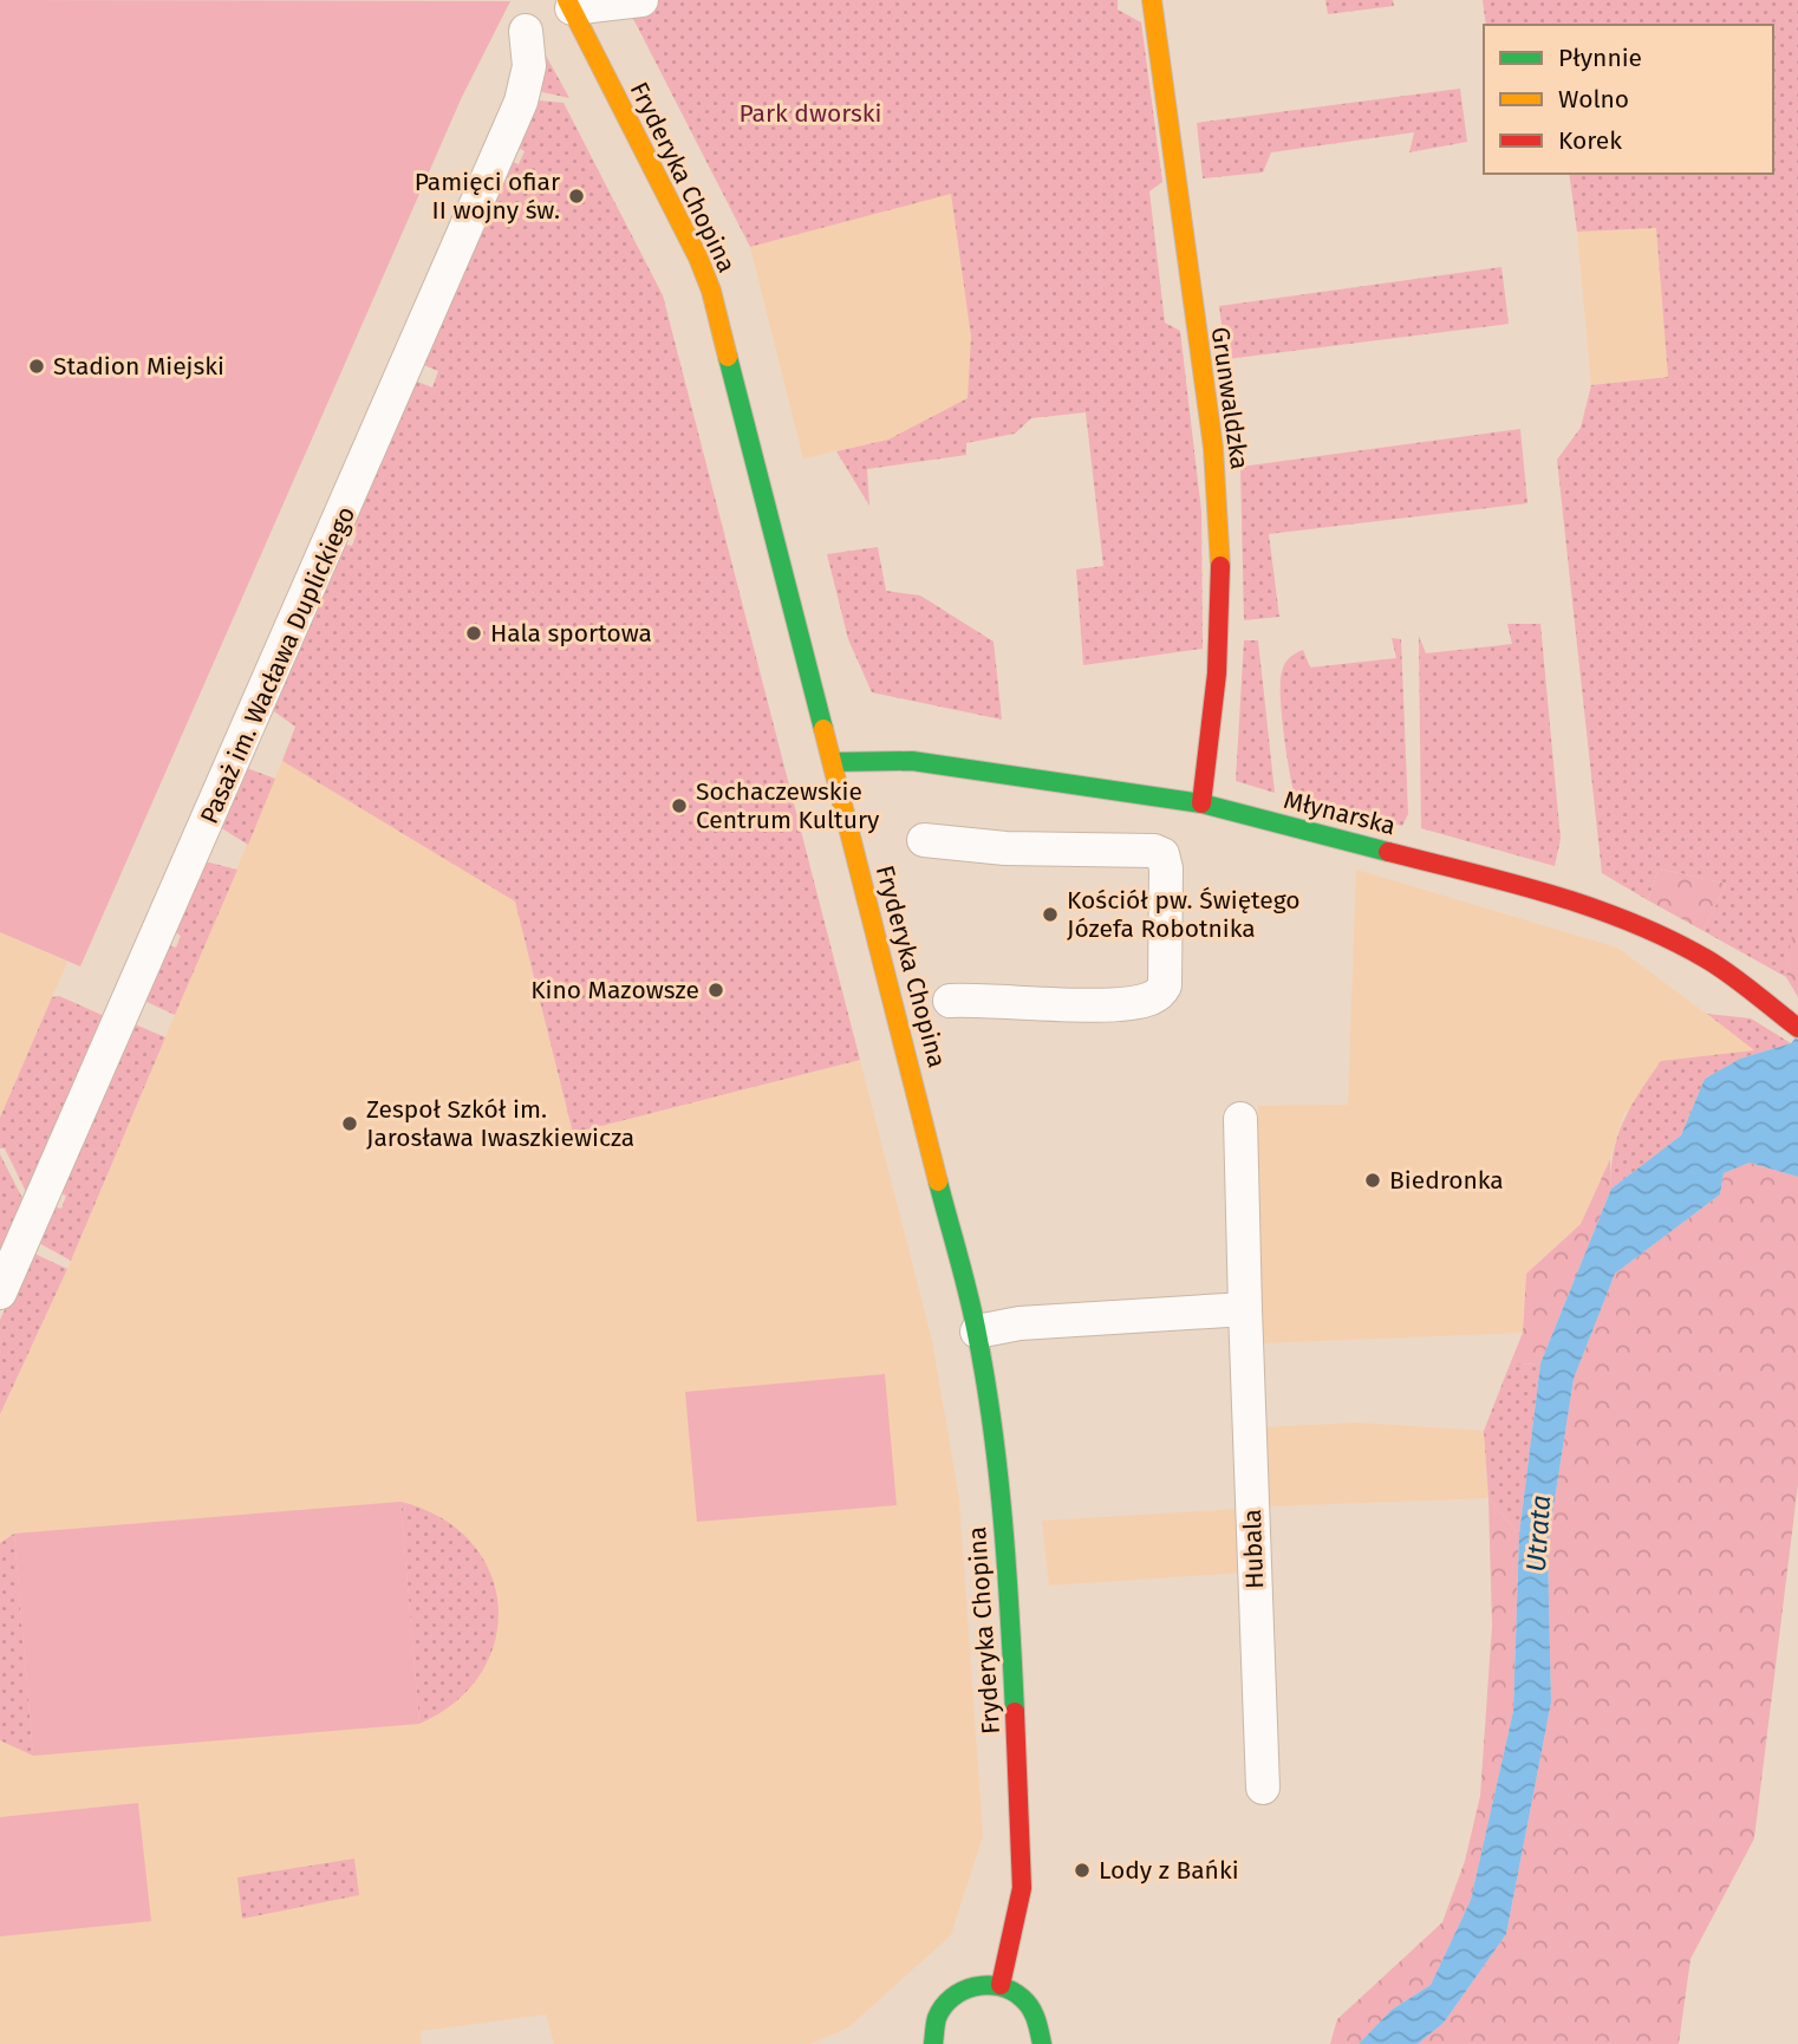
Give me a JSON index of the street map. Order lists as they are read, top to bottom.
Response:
{
  "streets": {
    "main road": ["Fryderyka Chopina", "Grunwaldzka", "Młynarska"],
    "street": ["Pasaż im. Wacława Duplickiego", "Hubala"]
  },
  "crossings": [
    ["Fryderyka Chopina", "Młynarska"],
    ["Grunwaldzka", "Młynarska"]
  ],
  "water": ["Utrata"],
  "parks": ["Park dworski"],
  "places": [
    "Pamięci ofiar II wojny św.",
    "Stadion Miejski",
    "Hala sportowa",
    "Sochaczewskie Centrum Kultury",
    "Kościół pw. Świętego Józefa Robotnika",
    "Kino Mazowsze",
    "Zespoł Szkół im. Jarosława Iwaszkiewicza",
    "Biedronka",
    "Lody z Bańki"
  ],
  "legend": ["Płynnie", "Wolno", "Korek"]
}
